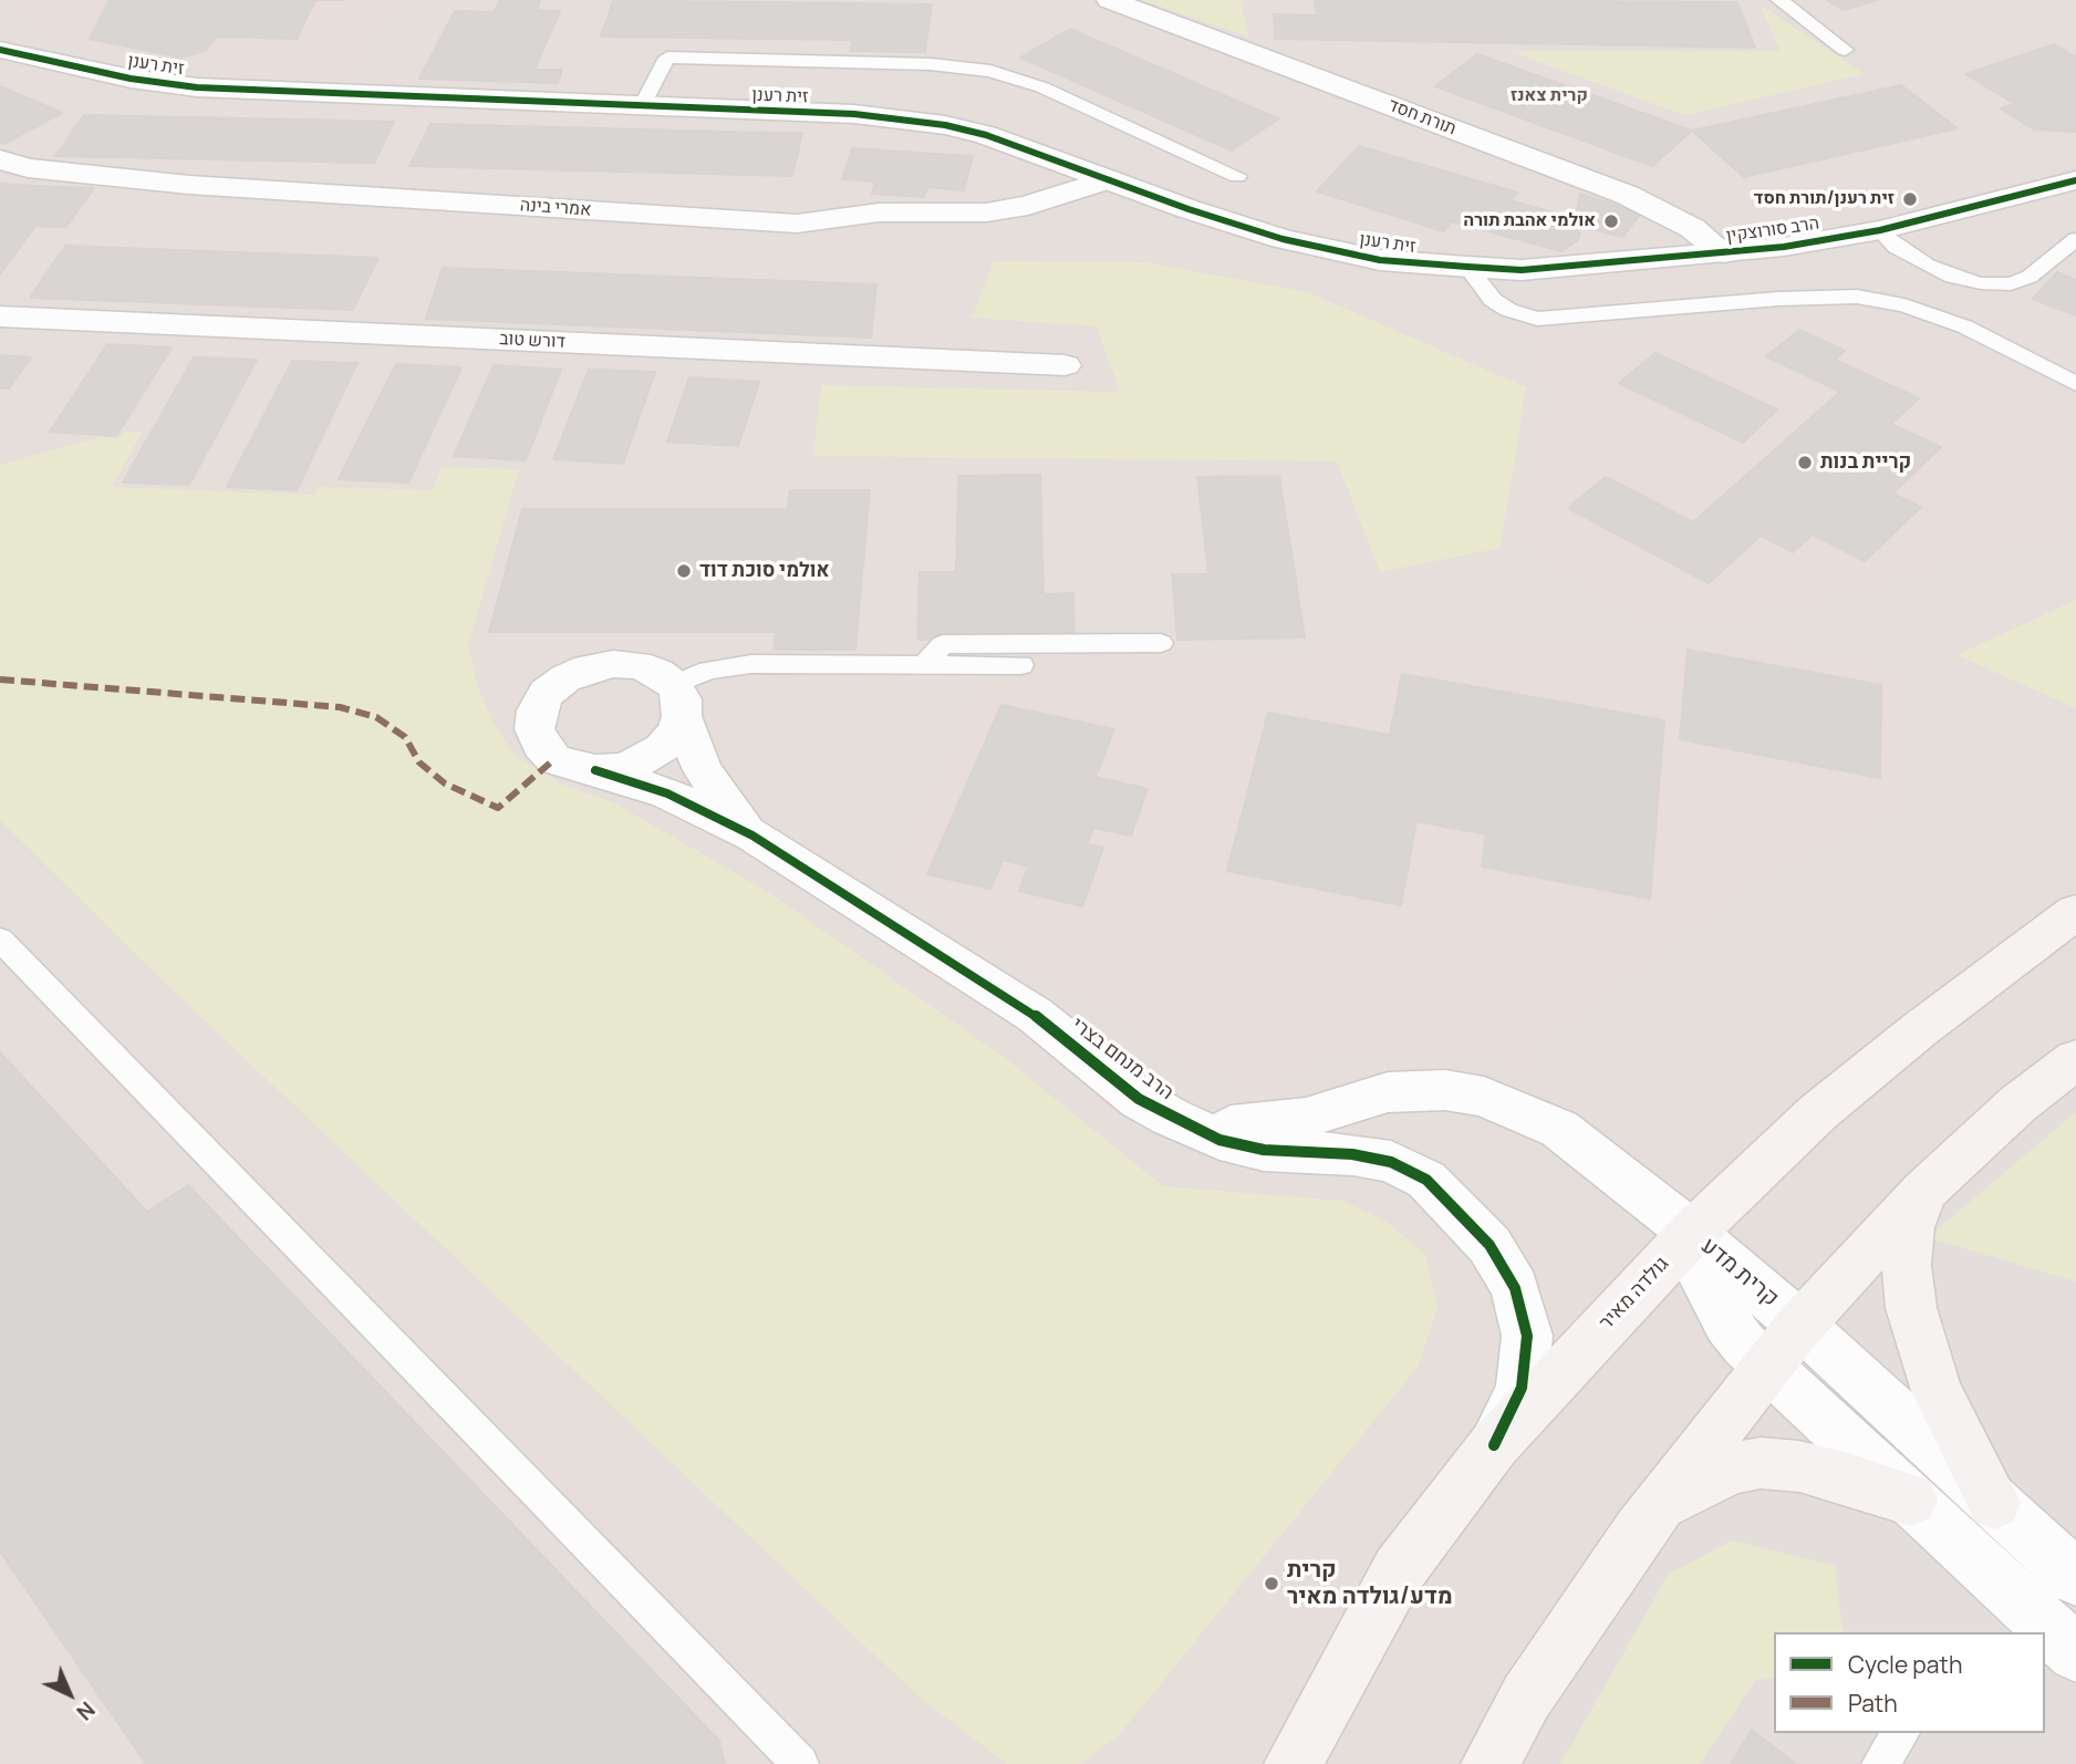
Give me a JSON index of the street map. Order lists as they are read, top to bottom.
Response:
{
  "streets": {
    "main road": ["גולדה מאיר"],
    "street": [
      "זית רענן",
      "תורת חסד",
      "אמרי בינה",
      "הרב סורוצקין",
      "דורש טוב",
      "הרב מנחם בצרי",
      "קרית מדע"
    ]
  },
  "crossings": [
    ["זית רענן", "אמרי בינה"],
    ["זית רענן", "הרב סורוצקין"],
    ["תורת חסד", "הרב סורוצקין"],
    ["הרב מנחם בצרי", "קרית מדע"],
    ["הרב מנחם בצרי", "גולדה מאיר"],
    ["קרית מדע", "גולדה מאיר"]
  ],
  "districts": ["קרית צאנז"],
  "places": [
    "זית רענן/תורת חסד",
    "אולמי אהבת תורה",
    "קריית בנות",
    "אולמי סוכת דוד",
    "קרית מדע/גולדה מאיר"
  ],
  "legend": ["Cycle path", "Path"],
  "north": "bottom right"
}
